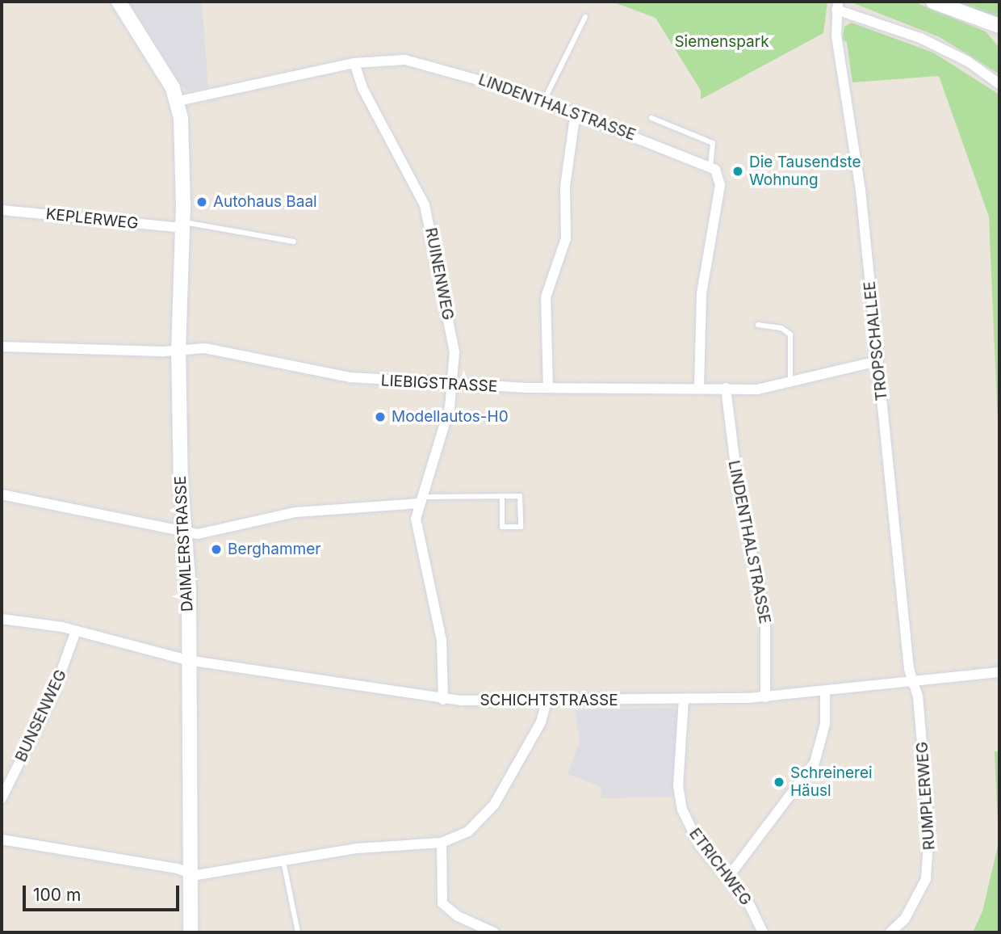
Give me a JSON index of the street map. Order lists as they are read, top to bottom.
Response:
{
  "streets": {
    "street": [
      "LINDENTHALSTRASSE",
      "KEPLERWEG",
      "RUINENWEG",
      "TROPSCHALLEE",
      "LIEBIGSTRASSE",
      "DAIMLERSTRASSE",
      "SCHICHTSTRASSE",
      "BUNSENWEG",
      "RUMPLERWEG",
      "ETRICHWEG"
    ]
  },
  "crossings": [
    ["LINDENTHALSTRASSE", "RUINENWEG"],
    ["LINDENTHALSTRASSE", "LIEBIGSTRASSE"],
    ["LINDENTHALSTRASSE", "DAIMLERSTRASSE"],
    ["LINDENTHALSTRASSE", "SCHICHTSTRASSE"],
    ["KEPLERWEG", "DAIMLERSTRASSE"],
    ["RUINENWEG", "LIEBIGSTRASSE"],
    ["RUINENWEG", "SCHICHTSTRASSE"],
    ["TROPSCHALLEE", "LIEBIGSTRASSE"],
    ["TROPSCHALLEE", "SCHICHTSTRASSE"],
    ["TROPSCHALLEE", "RUMPLERWEG"],
    ["LIEBIGSTRASSE", "DAIMLERSTRASSE"],
    ["DAIMLERSTRASSE", "SCHICHTSTRASSE"],
    ["SCHICHTSTRASSE", "BUNSENWEG"],
    ["SCHICHTSTRASSE", "RUMPLERWEG"],
    ["SCHICHTSTRASSE", "ETRICHWEG"]
  ],
  "parks": ["Siemenspark"],
  "places": [
    "Die Tausendste Wohnung",
    "Autohaus Baal",
    "Modellautos-H0",
    "Berghammer",
    "Schreinerei Häusl"
  ],
  "scale_bar": "100 m"
}
